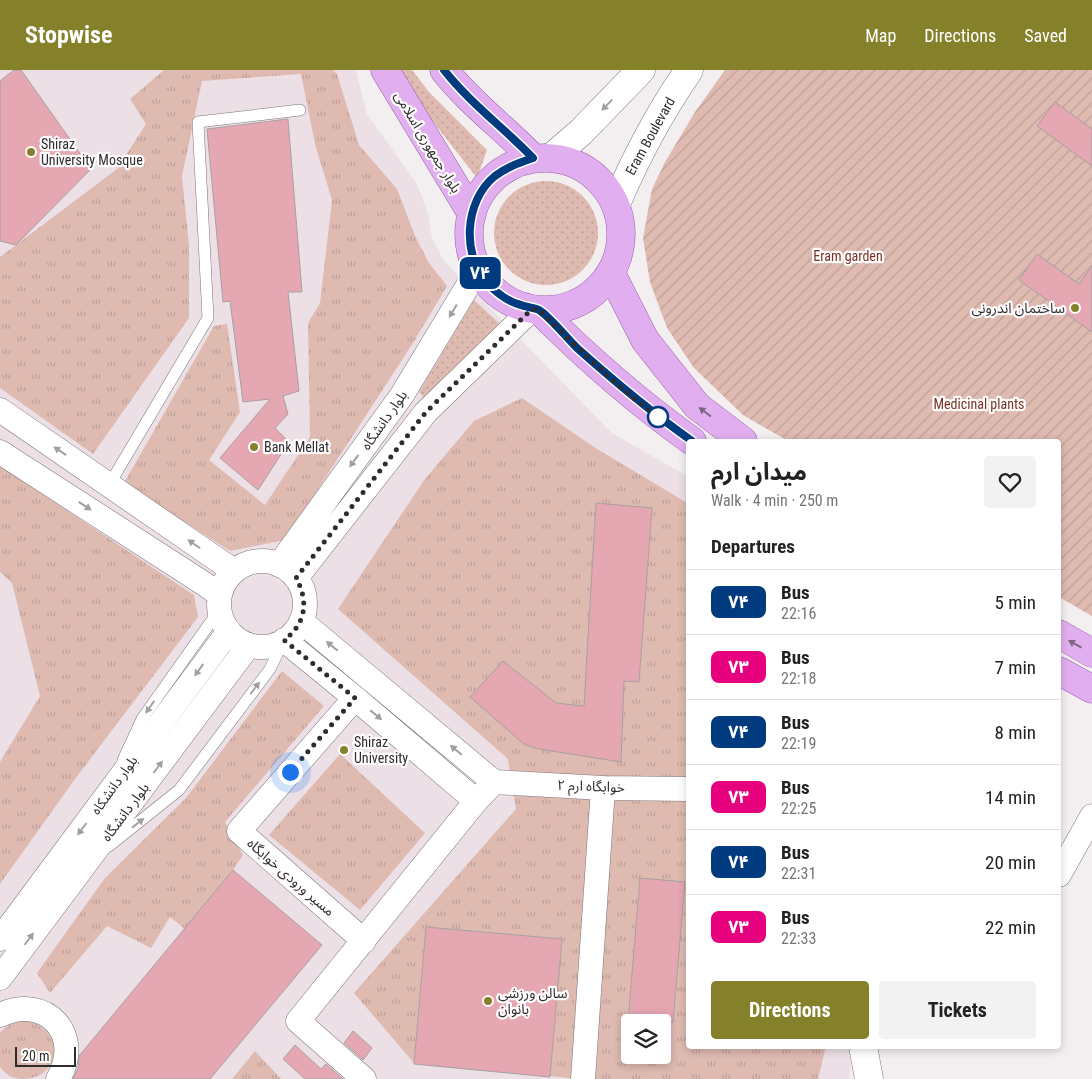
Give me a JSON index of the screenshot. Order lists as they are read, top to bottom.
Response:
{
  "streets": {
    "main road": ["Eram Boulevard", "بلوار جمهوری اسلامی"],
    "street": [
      "بلوار دانشگاه",
      "بلوار دانشکاه",
      "خوابگاه ارم ۲",
      "مسیر ورودی خوابگاه"
    ]
  },
  "crossings": [
    ["Eram Boulevard", "بلوار جمهوری اسلامی"],
    ["Eram Boulevard", "بلوار دانشگاه"],
    ["بلوار جمهوری اسلامی", "بلوار دانشگاه"],
    ["بلوار دانشگاه", "بلوار دانشکاه"]
  ],
  "one_way": ["بلوار دانشکاه"],
  "parks": ["Eram garden", "Medicinal plants"],
  "places": [
    "Shiraz University Mosque",
    "ساختمان اندرونی",
    "Bank Mellat",
    "Shiraz University",
    "سالن ورزشی بانوان"
  ],
  "lines": ["bus line ۷۴"],
  "scale_bar": "20 m",
  "page": {
    "header": "Stopwise",
    "nav": ["Map", "Directions", "Saved"],
    "on_map": "۷۴",
    "heading": [
      ["میدان ارم", "Walk · 4 min · 250 m"],
      "Departures"
    ],
    "list": [
      {
        "mark": "۷۴",
        "name": "Bus",
        "note": "22:16",
        "value": "5 min"
      },
      {
        "mark": "۷۳",
        "name": "Bus",
        "note": "22:18",
        "value": "7 min"
      },
      {
        "mark": "۷۴",
        "name": "Bus",
        "note": "22:19",
        "value": "8 min"
      },
      {
        "mark": "۷۳",
        "name": "Bus",
        "note": "22:25",
        "value": "14 min"
      },
      {
        "mark": "۷۴",
        "name": "Bus",
        "note": "22:31",
        "value": "20 min"
      },
      {
        "mark": "۷۳",
        "name": "Bus",
        "note": "22:33",
        "value": "22 min"
      }
    ],
    "buttons": ["Directions", "Tickets"],
    "scale": "20 m"
  }
}
